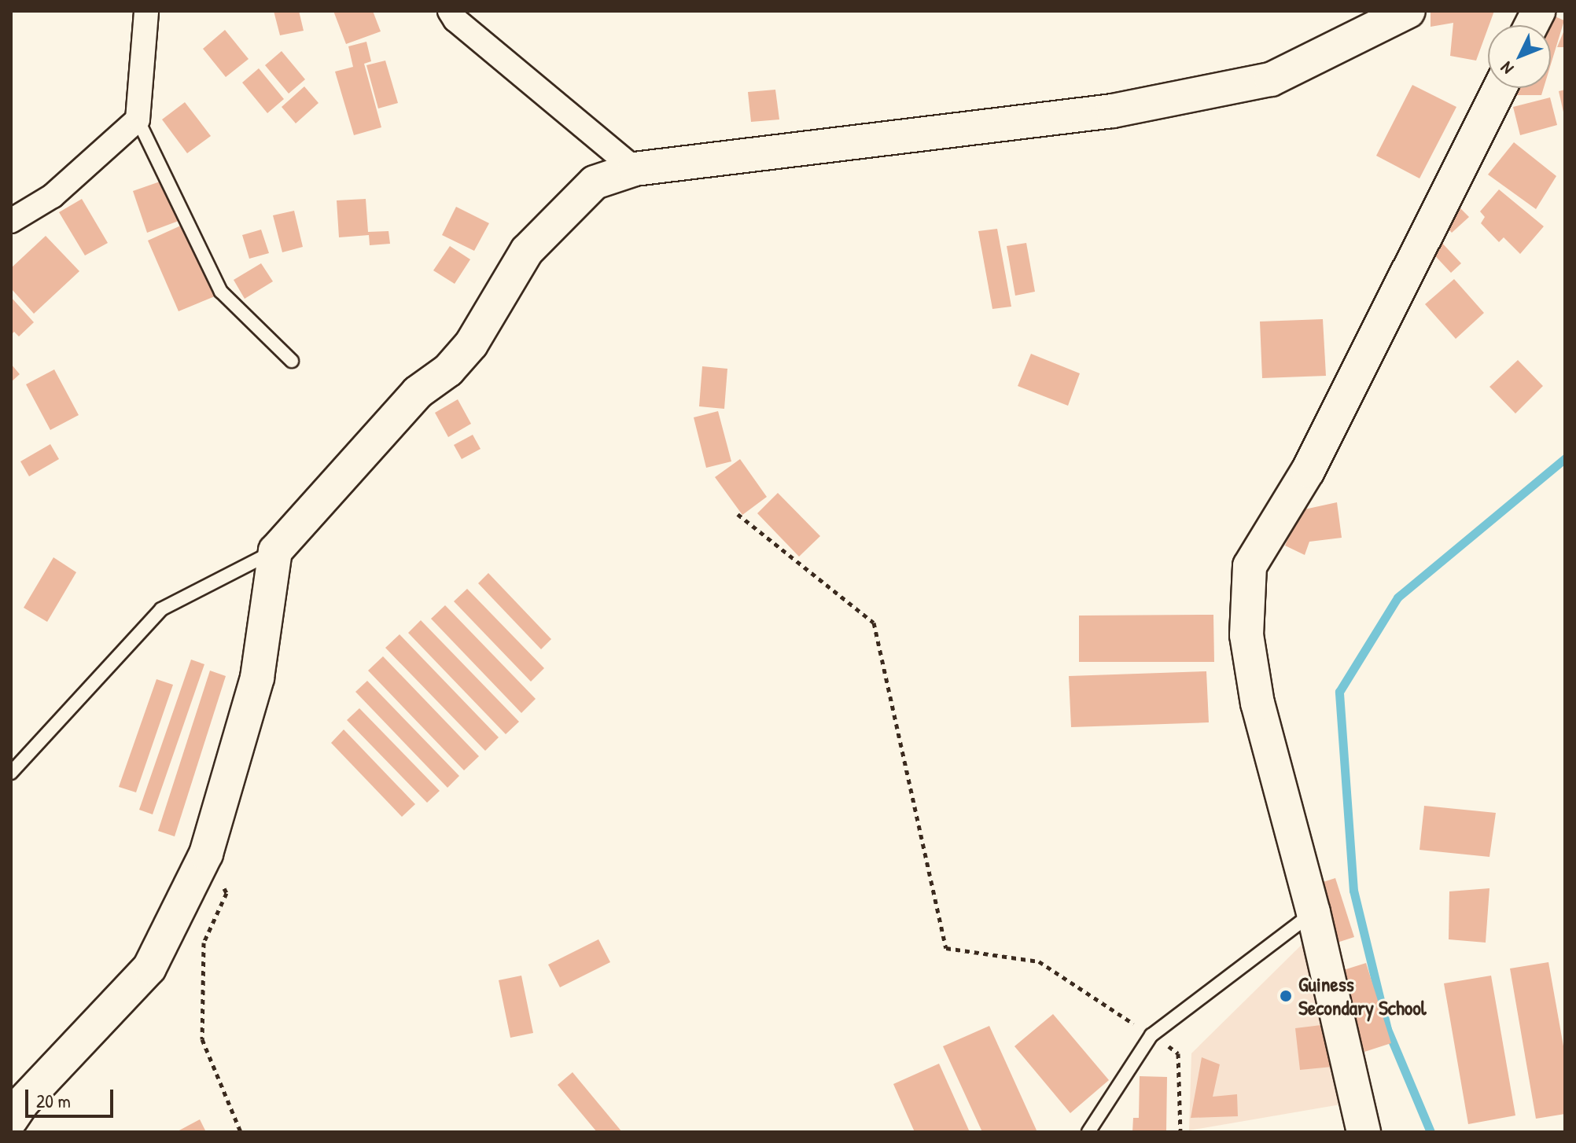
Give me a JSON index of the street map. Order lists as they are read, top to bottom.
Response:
{
  "places": ["Guiness Secondary School"],
  "scale_bar": "20 m",
  "north": "bottom left"
}
